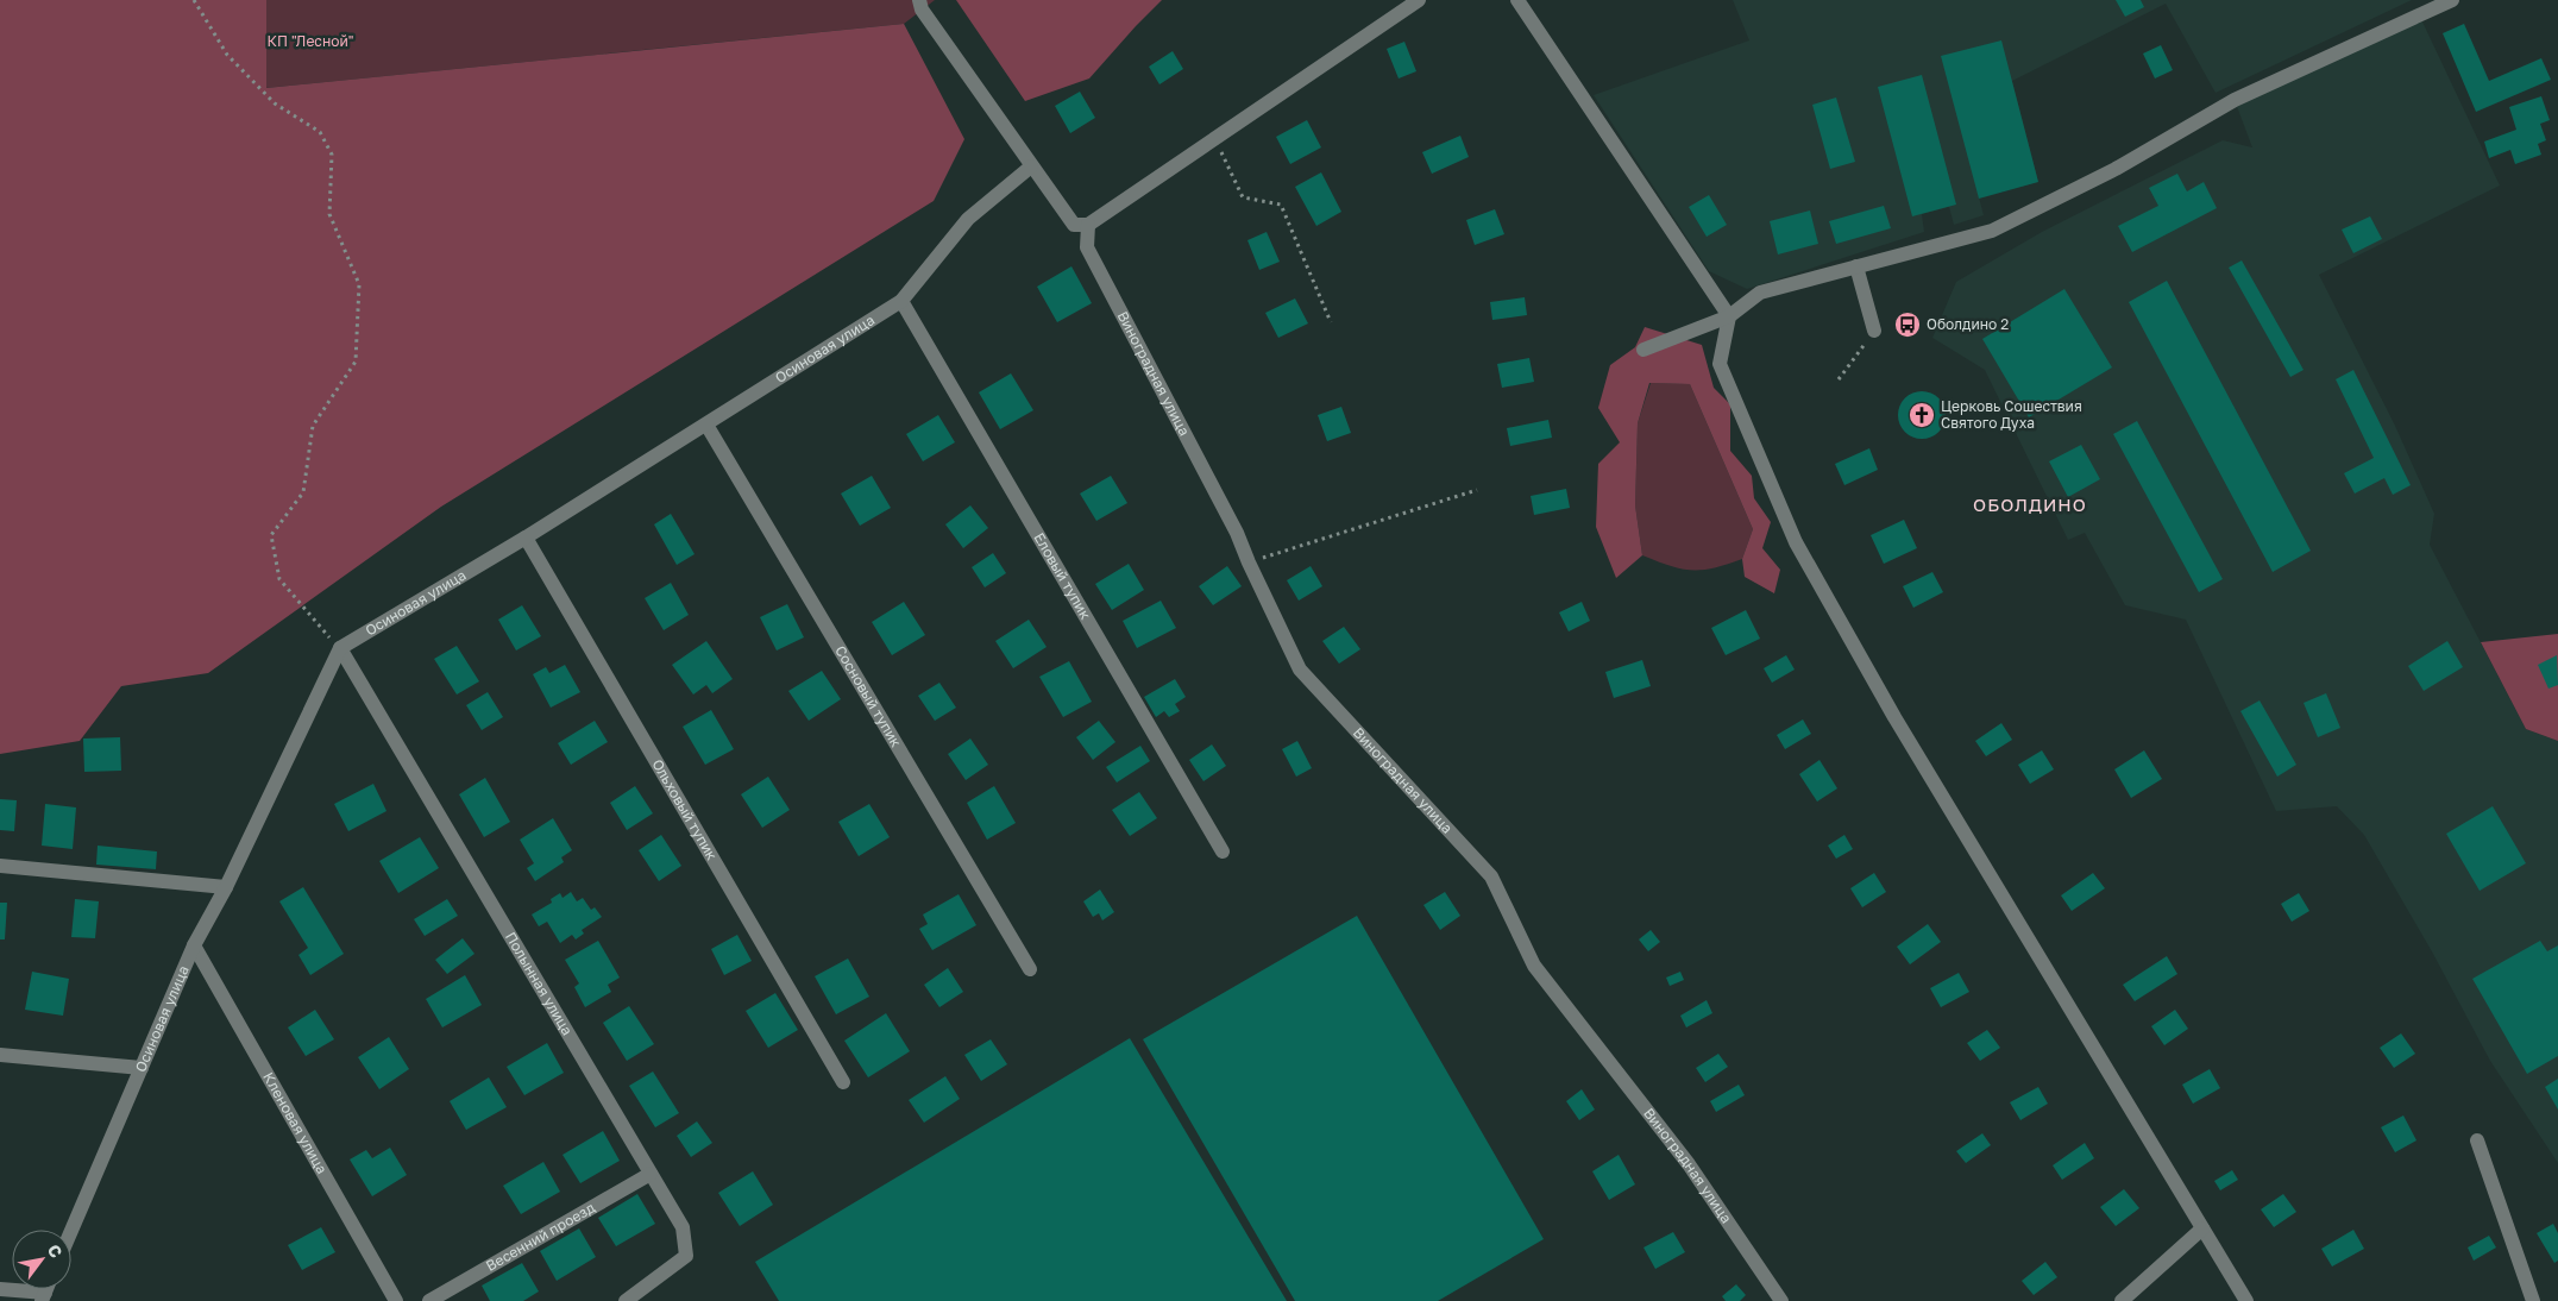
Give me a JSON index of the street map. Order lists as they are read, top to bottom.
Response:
{
  "streets": {
    "street": [
      "Осиновая улица",
      "Виноградная улица",
      "Еловый тупик",
      "Сосновый тупик",
      "Ольховый тупик",
      "Полынная улица",
      "Кленовая улица",
      "Весенний проезд"
    ]
  },
  "crossings": [
    ["Осиновая улица", "Еловый тупик"],
    ["Осиновая улица", "Сосновый тупик"],
    ["Осиновая улица", "Ольховый тупик"],
    ["Осиновая улица", "Полынная улица"],
    ["Осиновая улица", "Кленовая улица"],
    ["Полынная улица", "Весенний проезд"]
  ],
  "districts": ["ОБОЛДИНО"],
  "parks": ["КП \"Лесной\""],
  "places": {
    "bus stop": ["Оболдино 2"],
    "church": ["Церковь Сошествия Святого Духа"]
  },
  "north": "top right"
}
